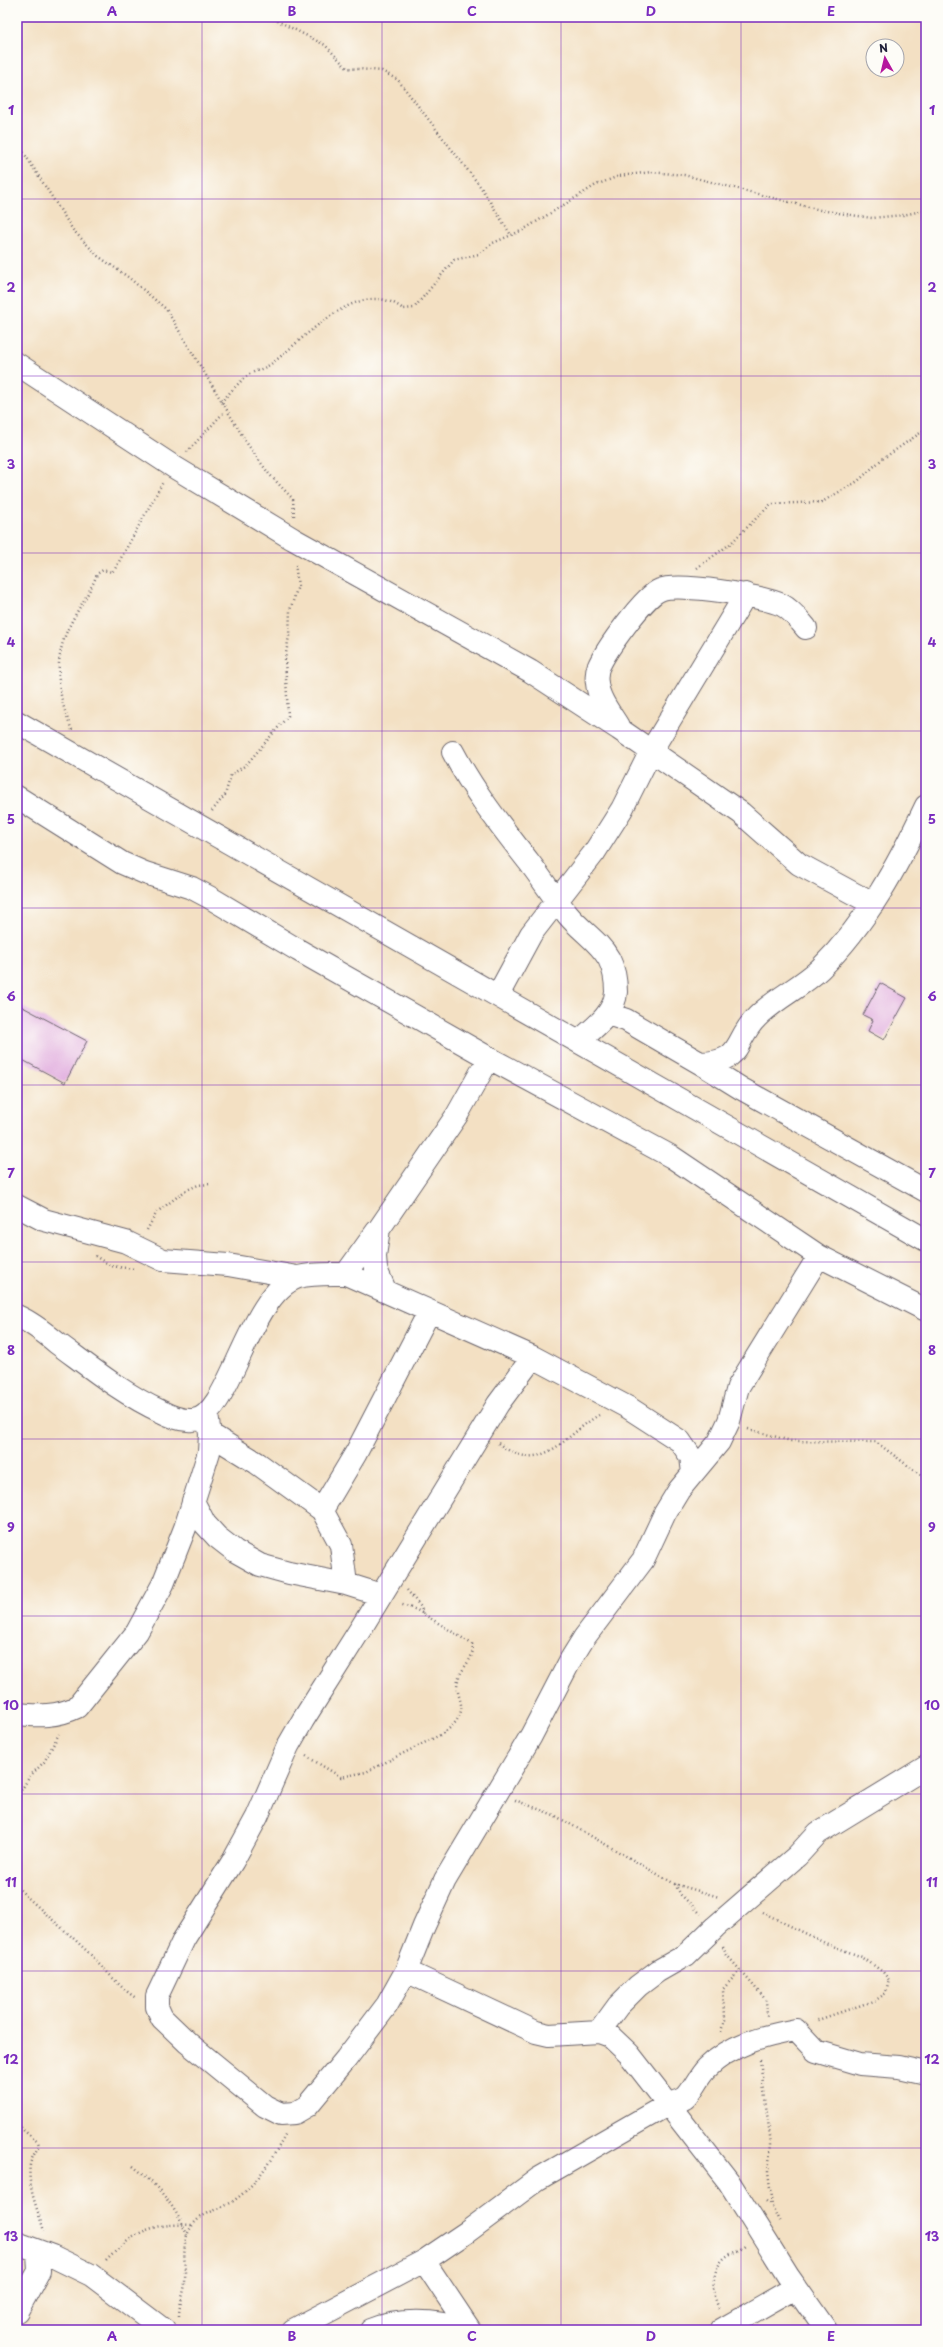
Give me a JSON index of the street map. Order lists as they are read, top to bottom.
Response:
{
  "north": "top",
  "grid": {
    "columns": [
      "A",
      "B",
      "C",
      "D",
      "E"
    ],
    "rows": [
      "1",
      "2",
      "3",
      "4",
      "5",
      "6",
      "7",
      "8",
      "9",
      "10",
      "11",
      "12",
      "13"
    ]
  }
}
